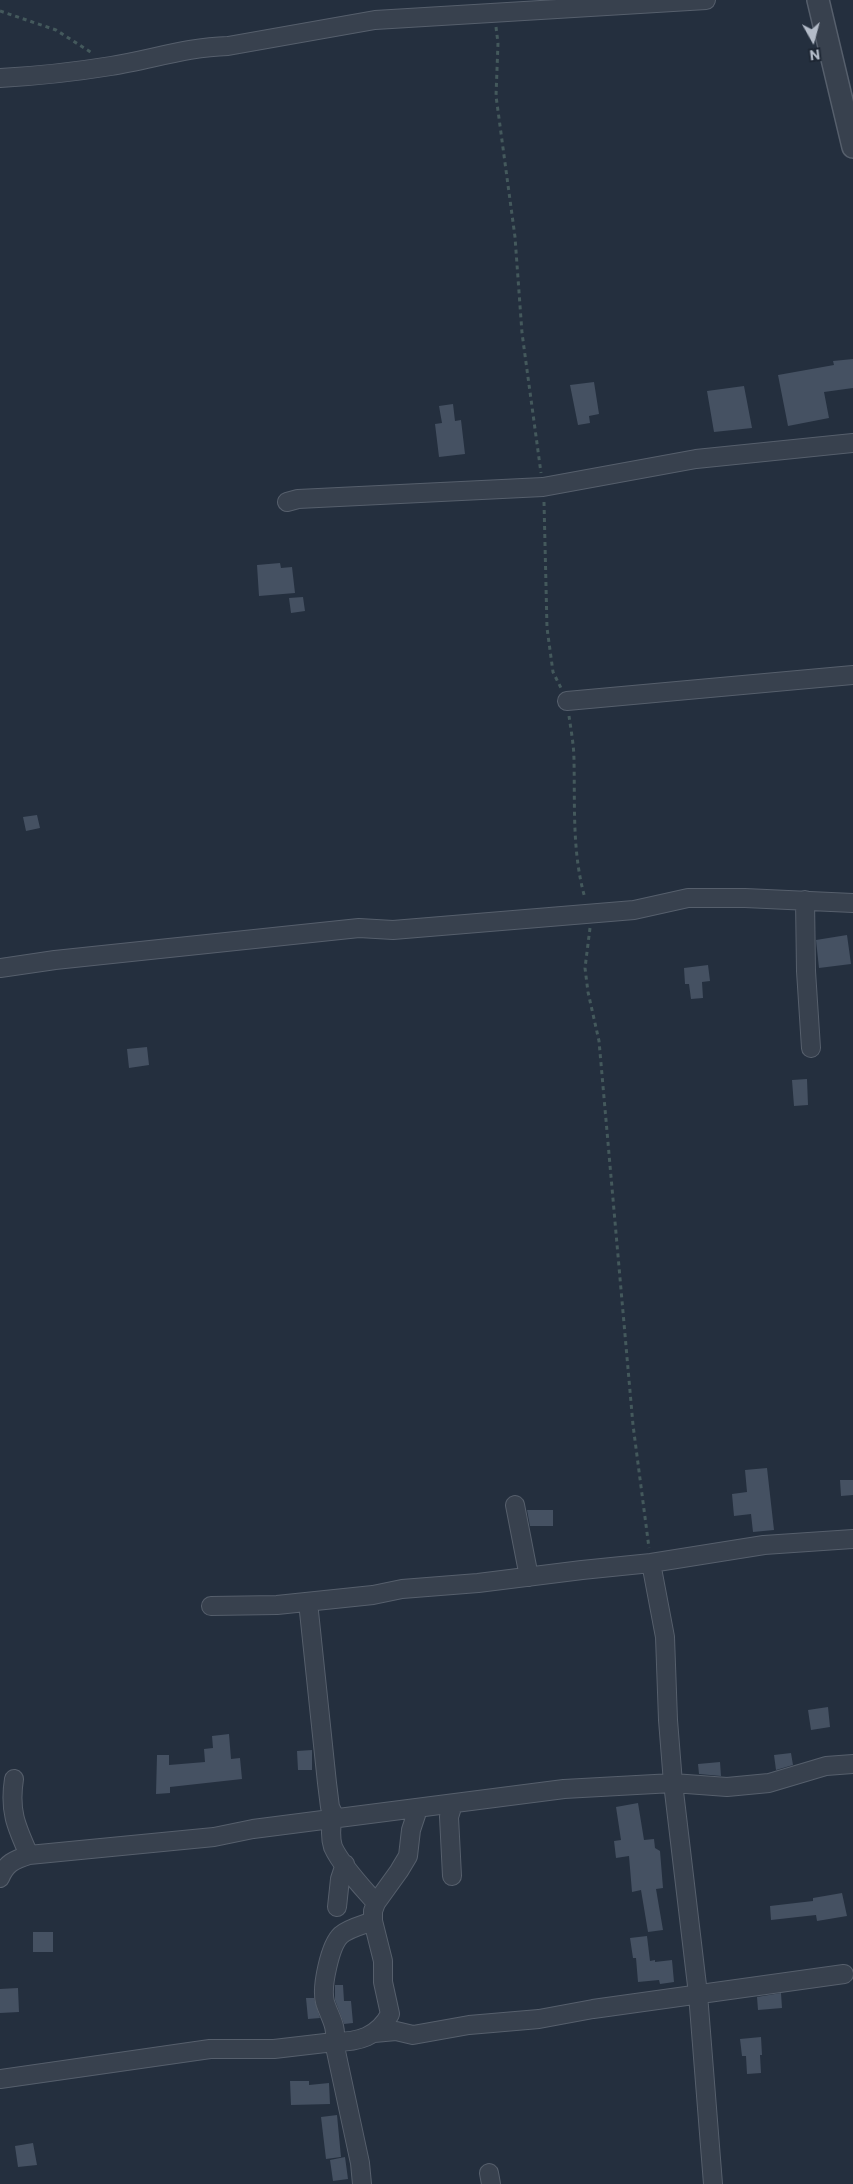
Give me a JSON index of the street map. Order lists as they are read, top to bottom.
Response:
{
  "north": "bottom"
}
